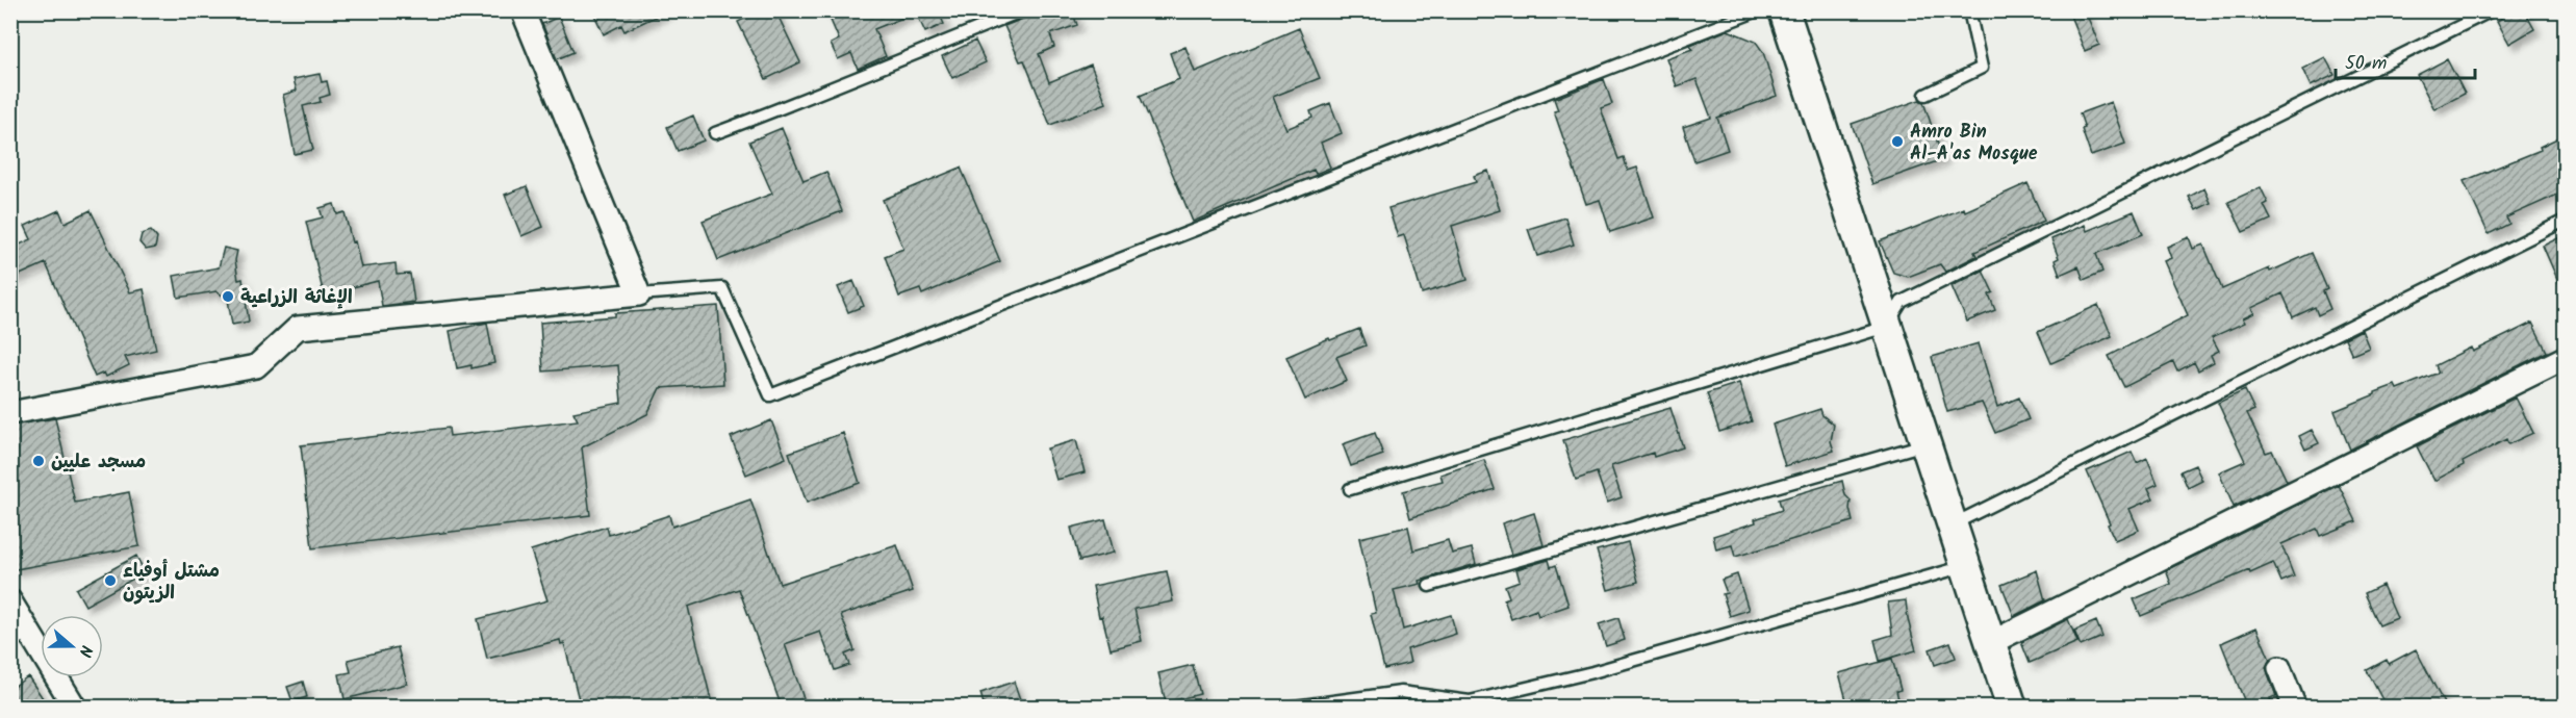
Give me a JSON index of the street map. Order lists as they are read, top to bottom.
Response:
{
  "places": [
    "Amro Bin Al-A'as Mosque",
    "الإغاثة الزراعية",
    "مسجد عليين",
    "مشتل أوفياء الزيتون"
  ],
  "scale_bar": "50 m",
  "north": "right"
}
